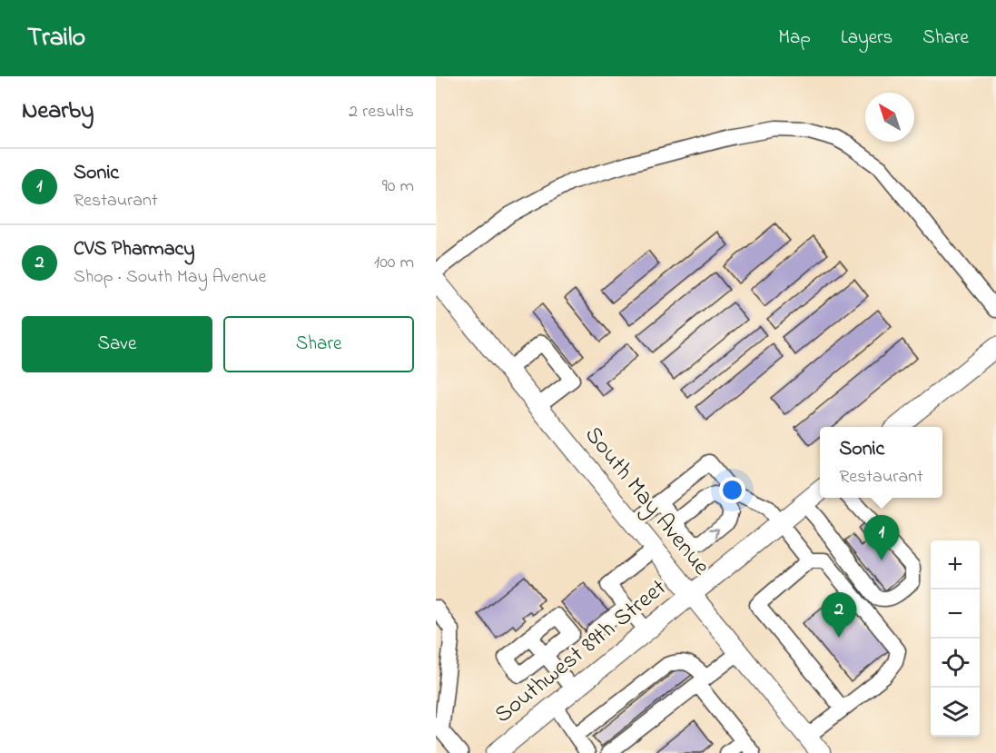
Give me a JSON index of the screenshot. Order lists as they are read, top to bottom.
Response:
{
  "streets": {
    "main road": ["South May Avenue", "Southwest 89th Street"]
  },
  "crossings": [
    ["South May Avenue", "Southwest 89th Street"]
  ],
  "north": "top left",
  "page": {
    "header": "Trailo",
    "nav": ["Map", "Layers", "Share"],
    "heading": ["Nearby", "2 results"],
    "list": [
      {
        "mark": "1",
        "name": "Sonic",
        "note": "Restaurant",
        "value": "90 m"
      },
      {
        "mark": "2",
        "name": "CVS Pharmacy",
        "note": "Shop · South May Avenue",
        "value": "100 m"
      }
    ],
    "buttons": ["Save", "Share"],
    "popup": ["Sonic", "Restaurant"],
    "pins": ["1", "2"],
    "map_buttons": ["+", "−"]
  }
}
